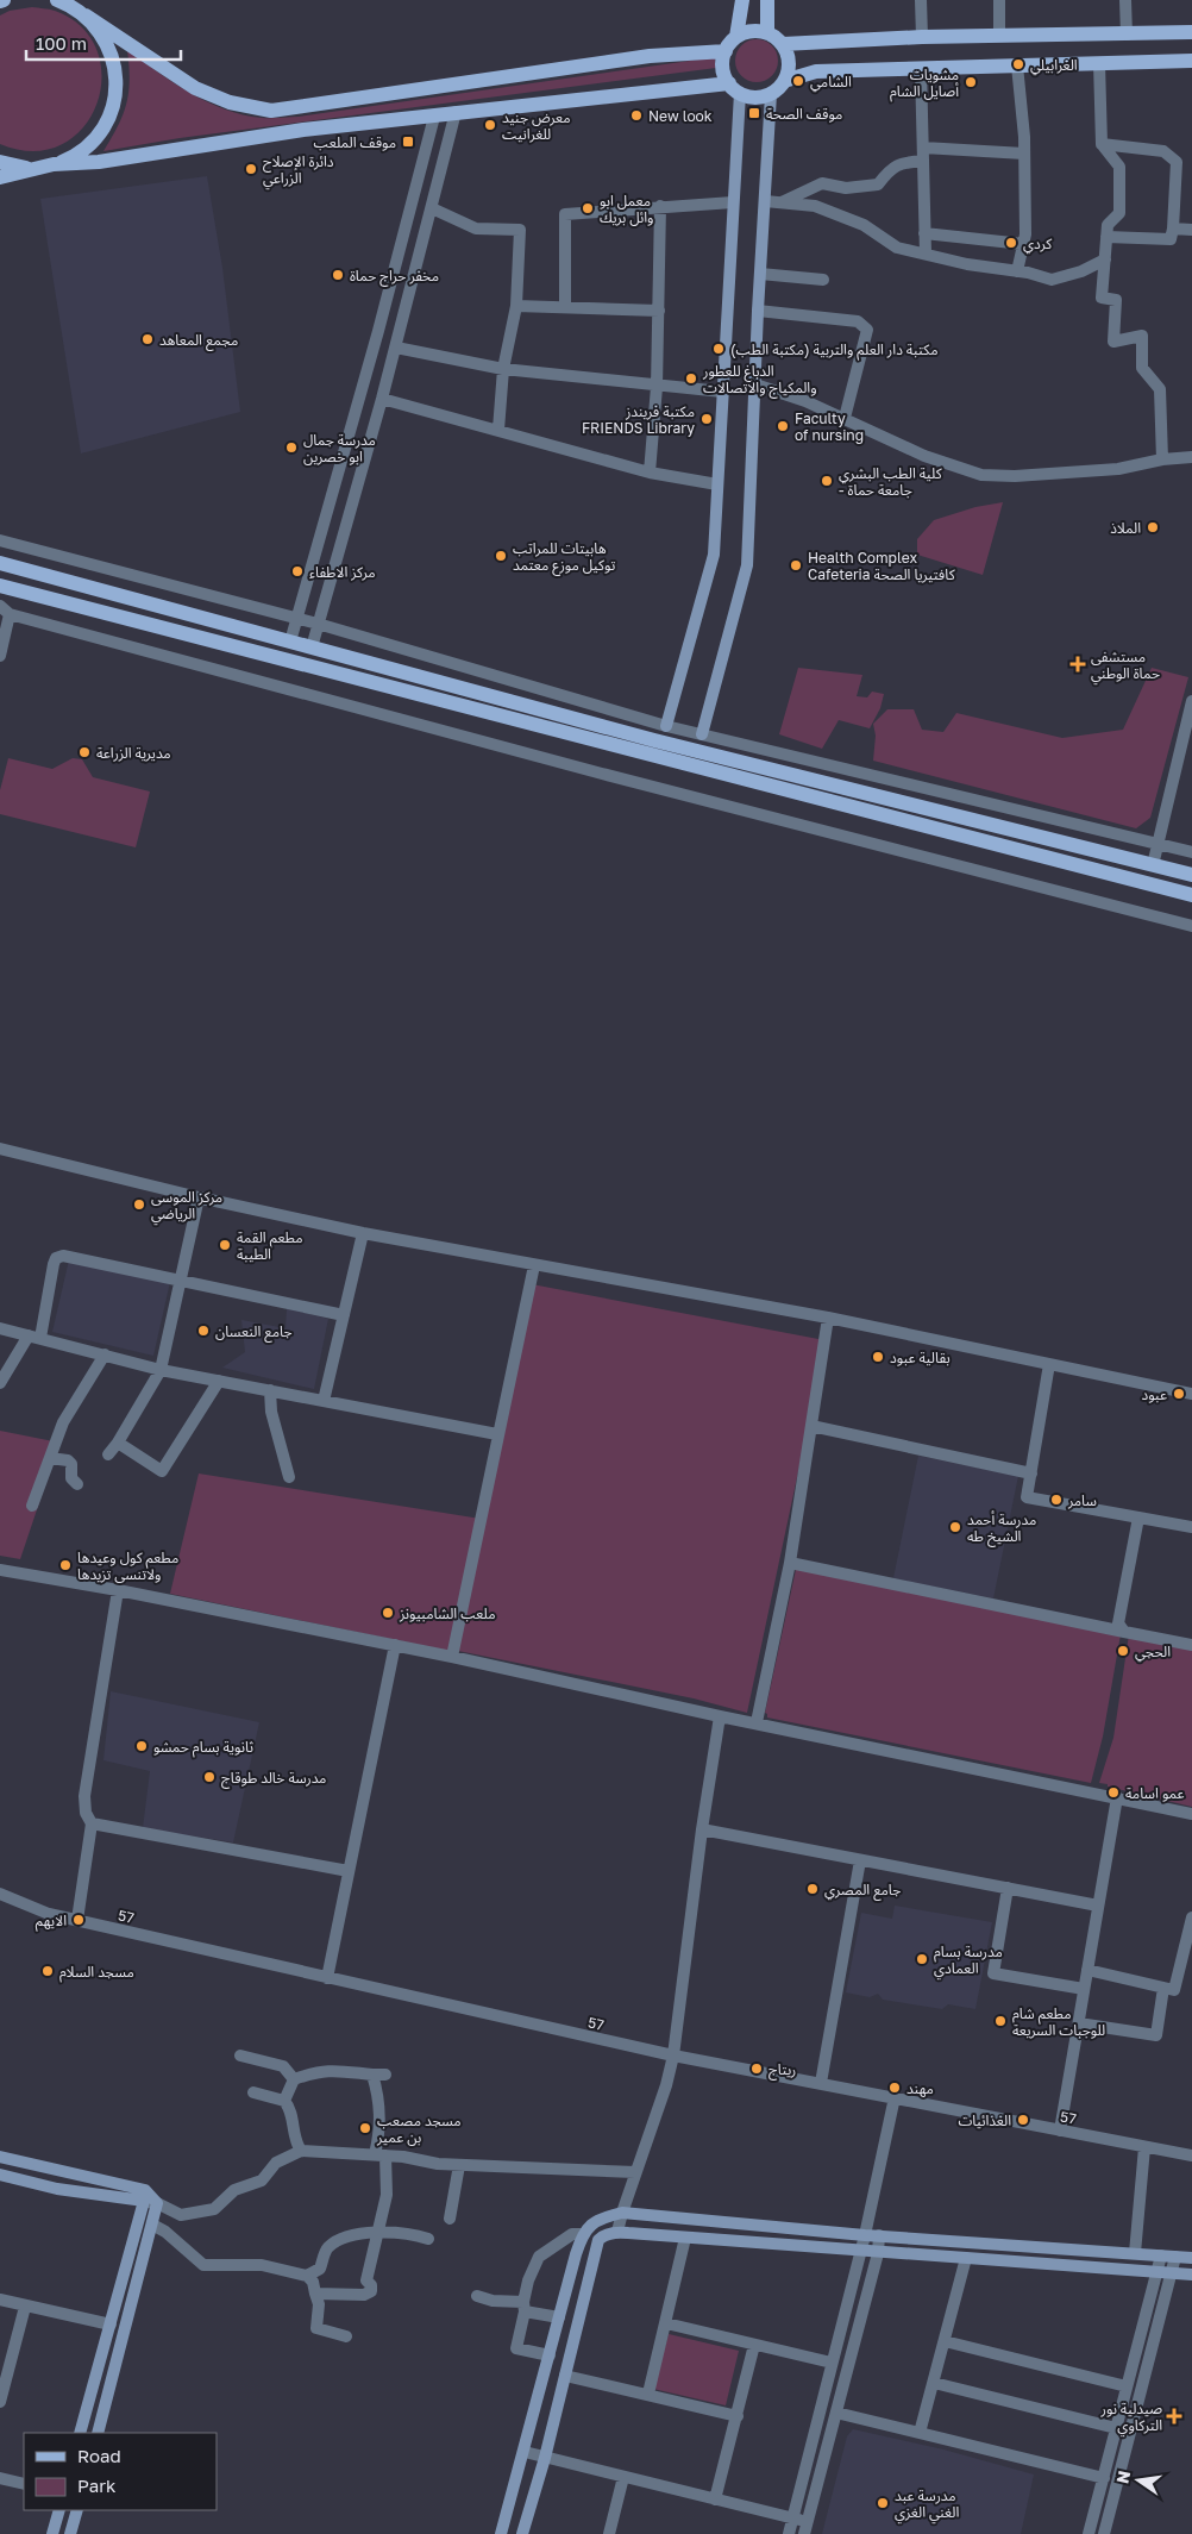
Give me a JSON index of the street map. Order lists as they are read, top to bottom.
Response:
{
  "streets": {
    "street": ["57"]
  },
  "places": {
    "other": [
      "الغرابيلي",
      "الشامي",
      "مشويات أصايل الشام",
      "New look",
      "معرض جنيد للغرانيت",
      "دائرة الإصلاح الزراعي",
      "معمل ابو وائل بريك",
      "كردي",
      "مخفر حراج حماة",
      "مجمع المعاهد",
      "مكتبة دار العلم والتربية (مكتبة الطب)",
      "الدباغ للعطور والمكياج والاتصالات",
      "مكتبة فريندز FRIENDS Library",
      "Faculty of nursing",
      "مدرسة جمال ابو خصرين",
      "كلية الطب البشري - جامعة حماة",
      "الملاذ",
      "هابيتات للمراتب توكيل موزع معتمد",
      "Health Complex Cafeteria كافتيريا الصحة",
      "مركز الاطفاء",
      "مديرية الزراعة",
      "مركز الموسى الرياضي",
      "مطعم القمة الطيبة",
      "جامع النعسان",
      "بقالية عبود",
      "عبود",
      "سامر",
      "مدرسة أحمد الشيخ طه",
      "مطعم كول وعيدها ولاتنسى تزيدها",
      "ملعب الشامبيونز",
      "الحجي",
      "ثانوية بسام حمشو",
      "مدرسة خالد طوقاج",
      "عمو اسامة",
      "جامع المصري",
      "الايهم",
      "مدرسة بسام العمادي",
      "مسجد السلام",
      "مطعم شام للوجبات السريعة",
      "ريتاج",
      "مهند",
      "الغذائيات",
      "مسجد مصعب بن عمير",
      "مدرسة عبد الغني الغزي"
    ],
    "transit": ["موقف الصحة", "موقف الملعب"],
    "health": ["مستشفى حماة الوطني", "صيدلية نور التركاوي"]
  },
  "legend": ["Road", "Park"],
  "scale_bar": "100 m",
  "north": "left"
}
